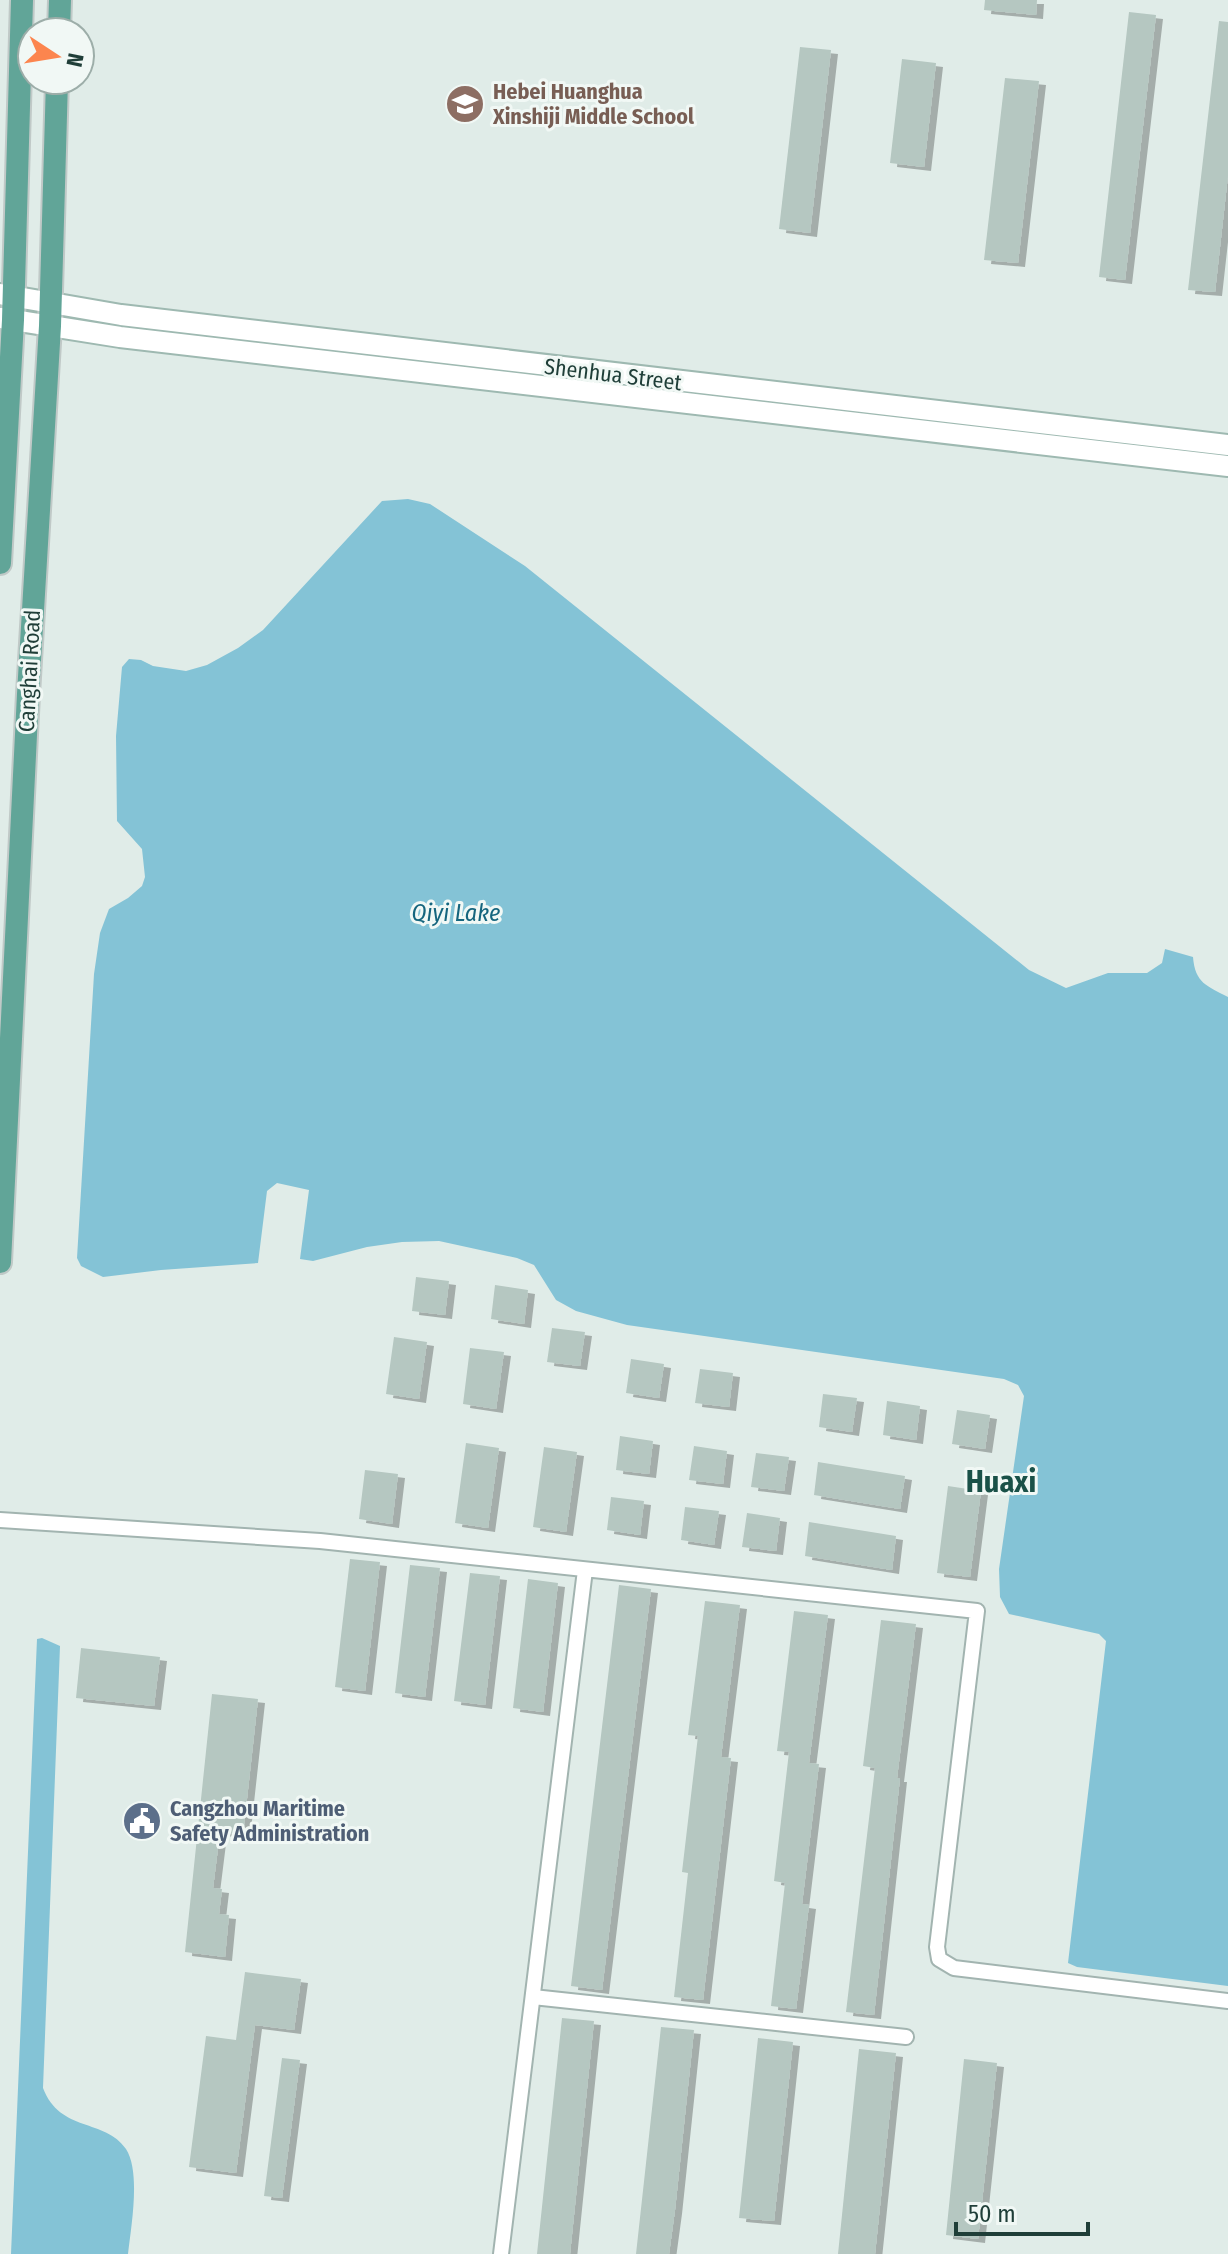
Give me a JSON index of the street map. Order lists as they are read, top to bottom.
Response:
{
  "streets": {
    "main road": ["Shenhua Street", "Canghai Road"]
  },
  "crossings": [
    ["Shenhua Street", "Canghai Road"]
  ],
  "districts": ["Huaxi"],
  "water": ["Qiyi Lake"],
  "places": {
    "school or university": ["Hebei Huanghua Xinshiji Middle School"],
    "public building": ["Cangzhou Maritime Safety Administration"]
  },
  "scale_bar": "50 m",
  "north": "right"
}
